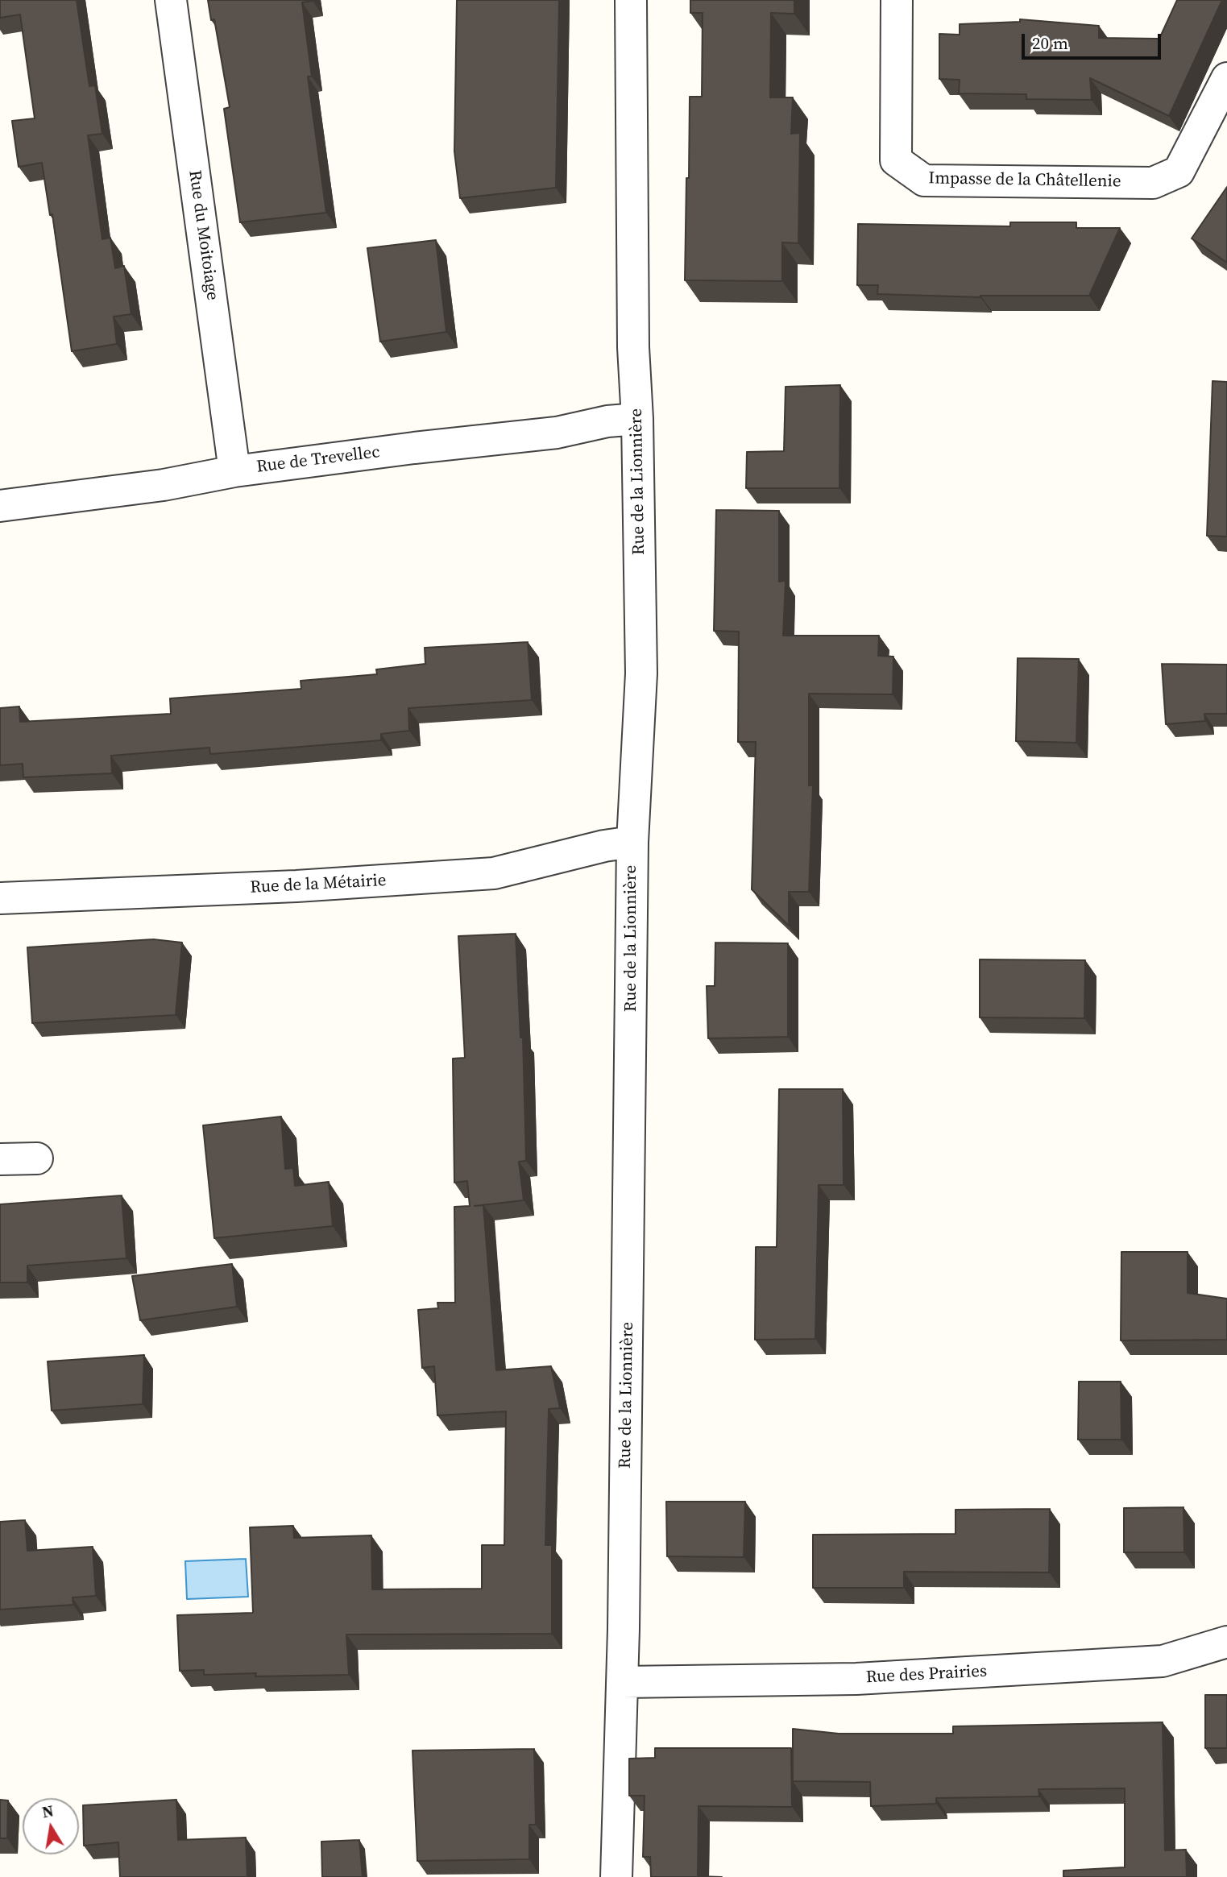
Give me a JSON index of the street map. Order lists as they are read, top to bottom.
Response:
{
  "streets": {
    "street": [
      "Impasse de la Châtellenie",
      "Rue du Moitoiage",
      "Rue de Trevellec",
      "Rue de la Lionnière",
      "Rue de la Métairie",
      "Rue des Prairies"
    ]
  },
  "crossings": [
    ["Rue du Moitoiage", "Rue de Trevellec"],
    ["Rue de Trevellec", "Rue de la Lionnière"],
    ["Rue de la Lionnière", "Rue de la Métairie"],
    ["Rue de la Lionnière", "Rue des Prairies"]
  ],
  "scale_bar": "20 m",
  "north": "top"
}
